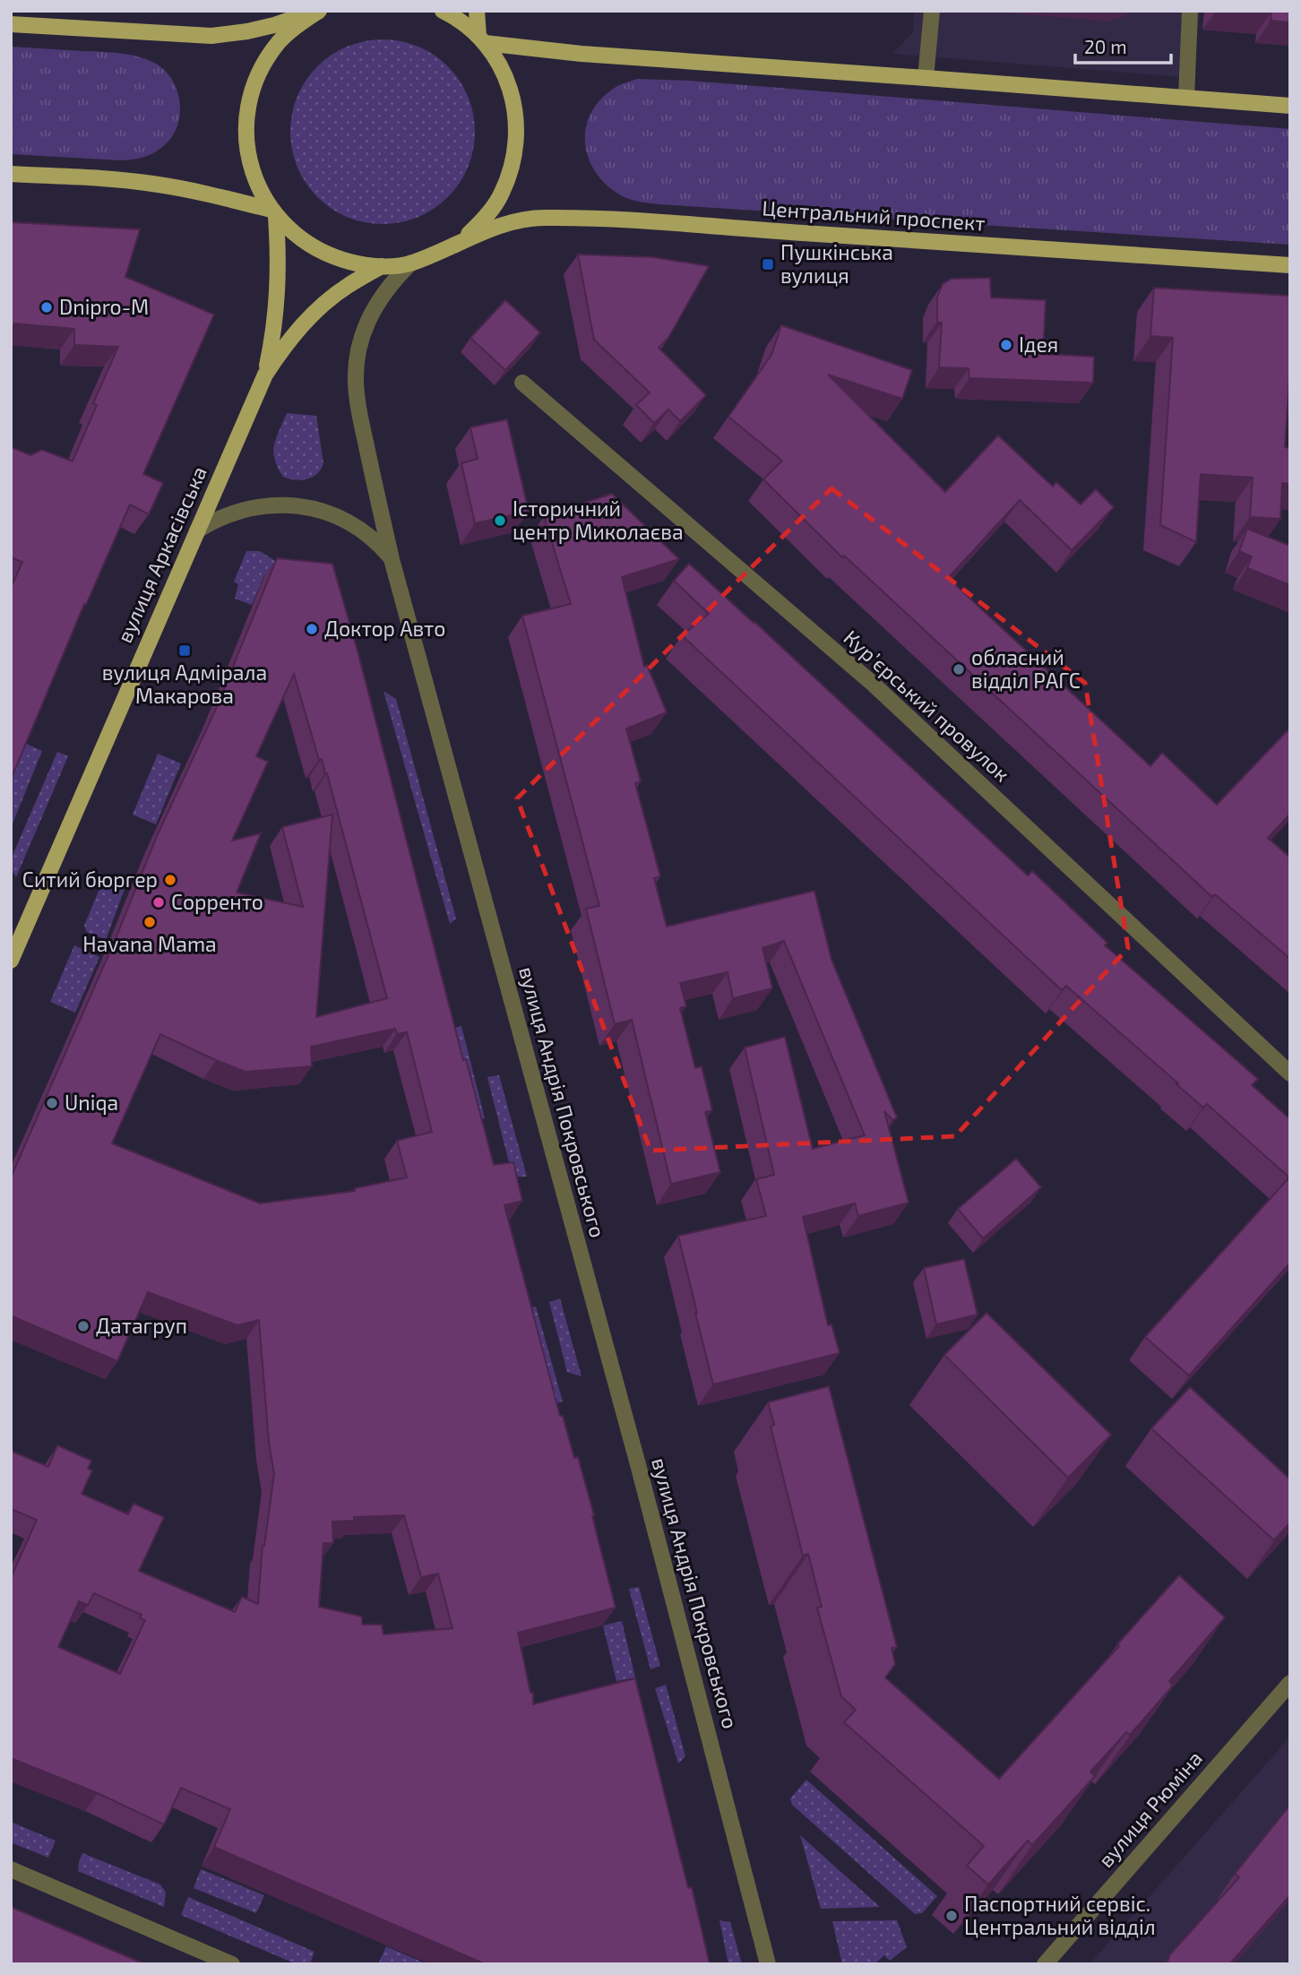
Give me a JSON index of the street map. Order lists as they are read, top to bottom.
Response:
{
  "streets": {
    "main road": ["Центральний проспект", "вулиця Аркасівська"],
    "street": ["Курʼєрський провулок", "вулиця Андрія Покровського", "вулиця Рюміна"]
  },
  "crossings": [
    ["Центральний проспект", "вулиця Аркасівська"],
    ["Центральний проспект", "вулиця Андрія Покровського"]
  ],
  "places": {
    "transit": ["Пушкінська вулиця", "вулиця Адмірала Макарова"],
    "other": [
      "Dnipro-M",
      "Ідея",
      "Історичний центр Миколаєва",
      "Доктор Авто",
      "обласний відділ РАГС",
      "Ситий бюргер",
      "Сорренто",
      "Havana Mama",
      "Uniqa",
      "Датагруп",
      "Паспортний сервіс. Центральний відділ"
    ]
  },
  "scale_bar": "20 m"
}
